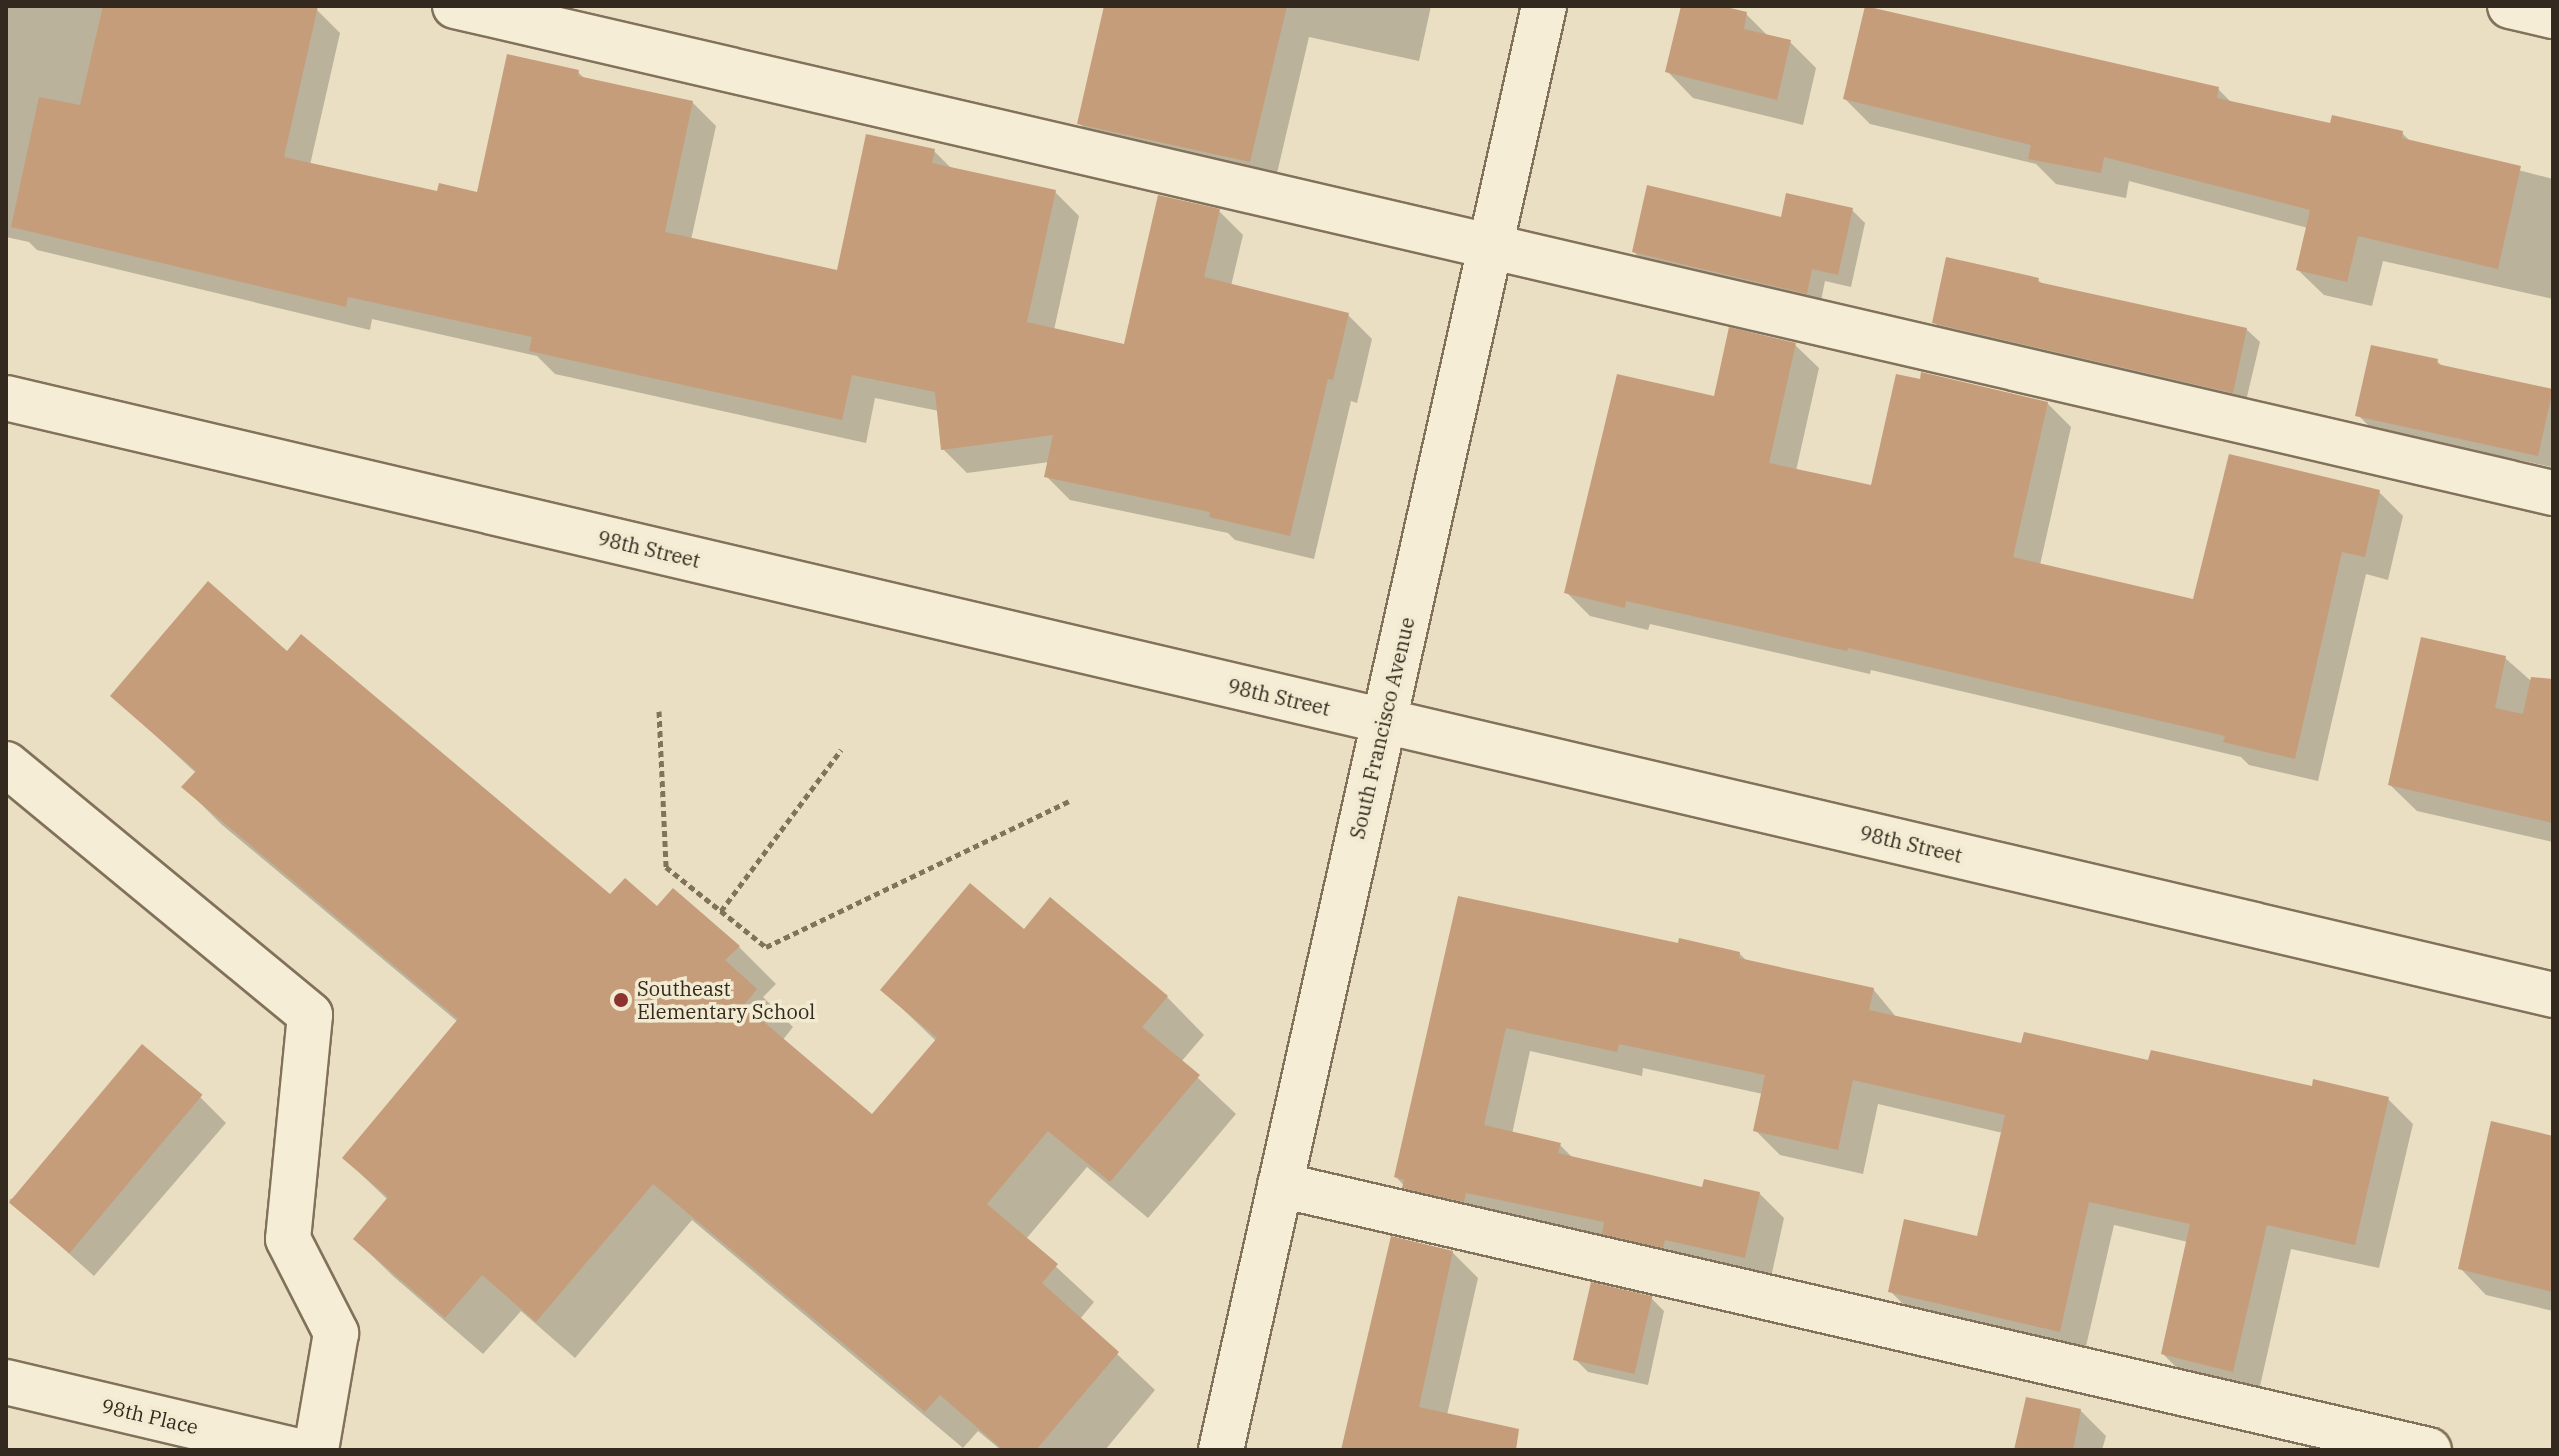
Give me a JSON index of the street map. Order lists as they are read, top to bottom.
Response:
{
  "streets": {
    "street": ["98th Street", "South Francisco Avenue", "98th Place"]
  },
  "crossings": [
    ["98th Street", "South Francisco Avenue"]
  ],
  "places": ["Southeast Elementary School"]
}
